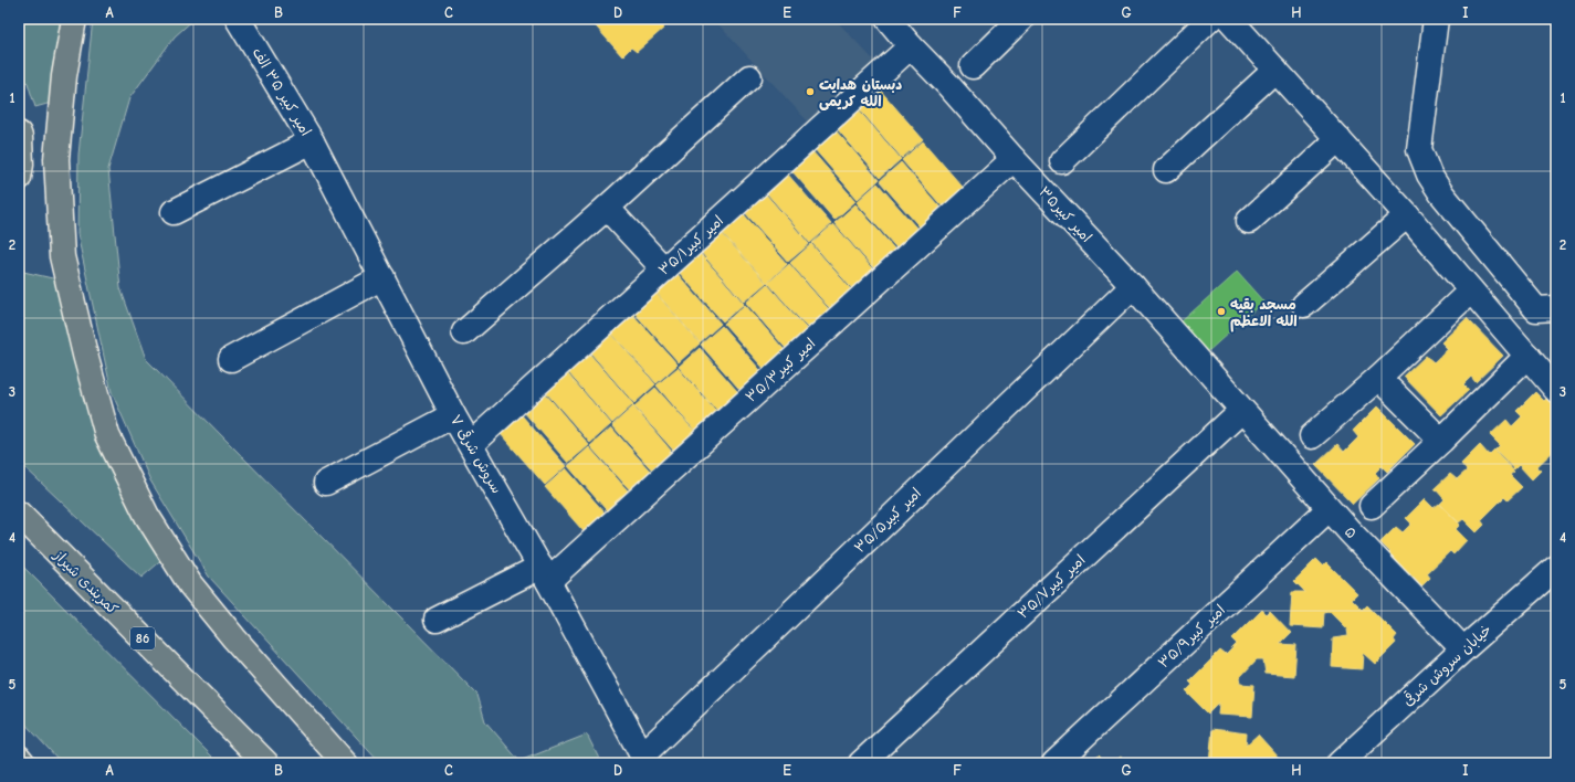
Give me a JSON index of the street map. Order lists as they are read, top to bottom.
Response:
{
  "streets": {
    "highway": ["کمربندی شیراز", "86"],
    "street": [
      "امیر کبیر ۳۵ الف",
      "امیر کبیر۳۵",
      "امیر کبیر۳۵/۱",
      "امیر کبیر۳۵/۳",
      "سروش شرقی ۷",
      "امیر کبیر۳۵/۵",
      "۵",
      "امیر کبیر۳۵/۷",
      "امیر کبیر۳۵/۹",
      "خیابان سروش شرقی"
    ]
  },
  "crossings": [
    ["امیر کبیر ۳۵ الف", "سروش شرقی ۷"],
    ["امیر کبیر۳۵", "امیر کبیر۳۵/۱"],
    ["امیر کبیر۳۵", "امیر کبیر۳۵/۳"],
    ["امیر کبیر۳۵", "امیر کبیر۳۵/۵"],
    ["امیر کبیر۳۵", "۵"],
    ["امیر کبیر۳۵", "امیر کبیر۳۵/۷"],
    ["امیر کبیر۳۵/۱", "سروش شرقی ۷"],
    ["امیر کبیر۳۵/۳", "سروش شرقی ۷"],
    ["سروش شرقی ۷", "امیر کبیر۳۵/۵"],
    ["۵", "امیر کبیر۳۵/۷"],
    ["۵", "امیر کبیر۳۵/۹"],
    ["۵", "خیابان سروش شرقی"]
  ],
  "places": ["دبستان هدایت الله کریمی", "مسجد بقیه الله الاعظم"],
  "grid": {
    "columns": [
      "A",
      "B",
      "C",
      "D",
      "E",
      "F",
      "G",
      "H",
      "I"
    ],
    "rows": [
      "1",
      "2",
      "3",
      "4",
      "5"
    ]
  }
}
